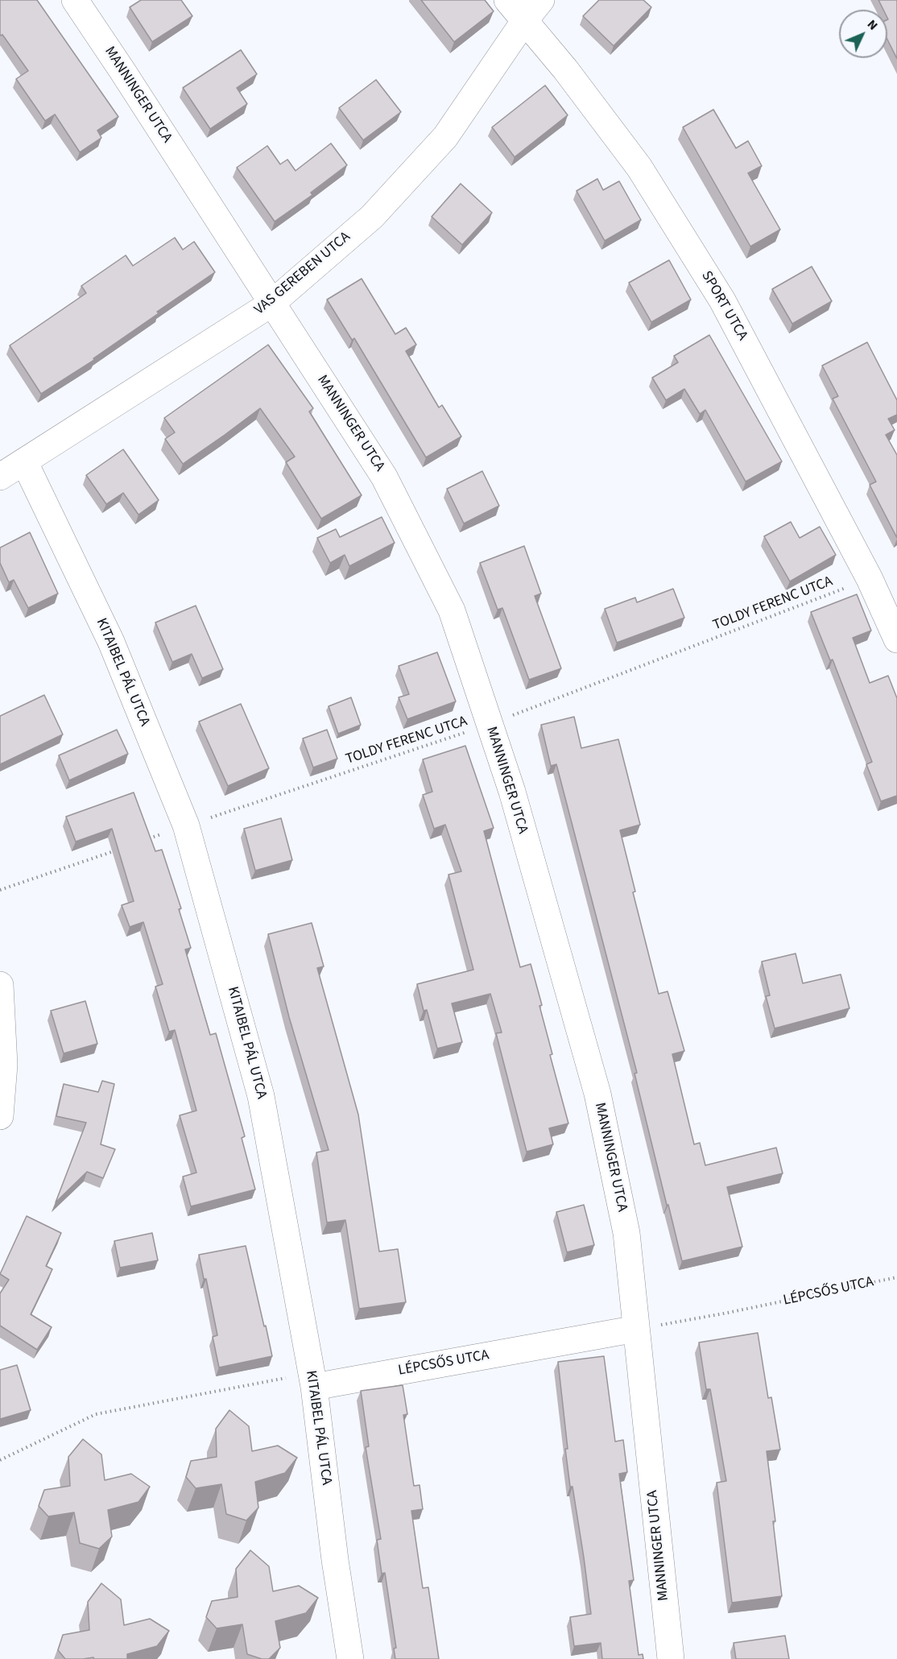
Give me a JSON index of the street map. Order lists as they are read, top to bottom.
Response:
{
  "streets": {
    "street": [
      "MANNINGER UTCA",
      "VAS GEREBEN UTCA",
      "SPORT UTCA",
      "KITAIBEL PÁL UTCA",
      "LÉPCSŐS UTCA"
    ],
    "path": ["TOLDY FERENC UTCA"]
  },
  "crossings": [
    ["MANNINGER UTCA", "VAS GEREBEN UTCA"],
    ["MANNINGER UTCA", "TOLDY FERENC UTCA"],
    ["MANNINGER UTCA", "LÉPCSŐS UTCA"],
    ["VAS GEREBEN UTCA", "SPORT UTCA"],
    ["VAS GEREBEN UTCA", "KITAIBEL PÁL UTCA"],
    ["SPORT UTCA", "TOLDY FERENC UTCA"],
    ["TOLDY FERENC UTCA", "KITAIBEL PÁL UTCA"],
    ["KITAIBEL PÁL UTCA", "LÉPCSŐS UTCA"]
  ],
  "north": "top right"
}
